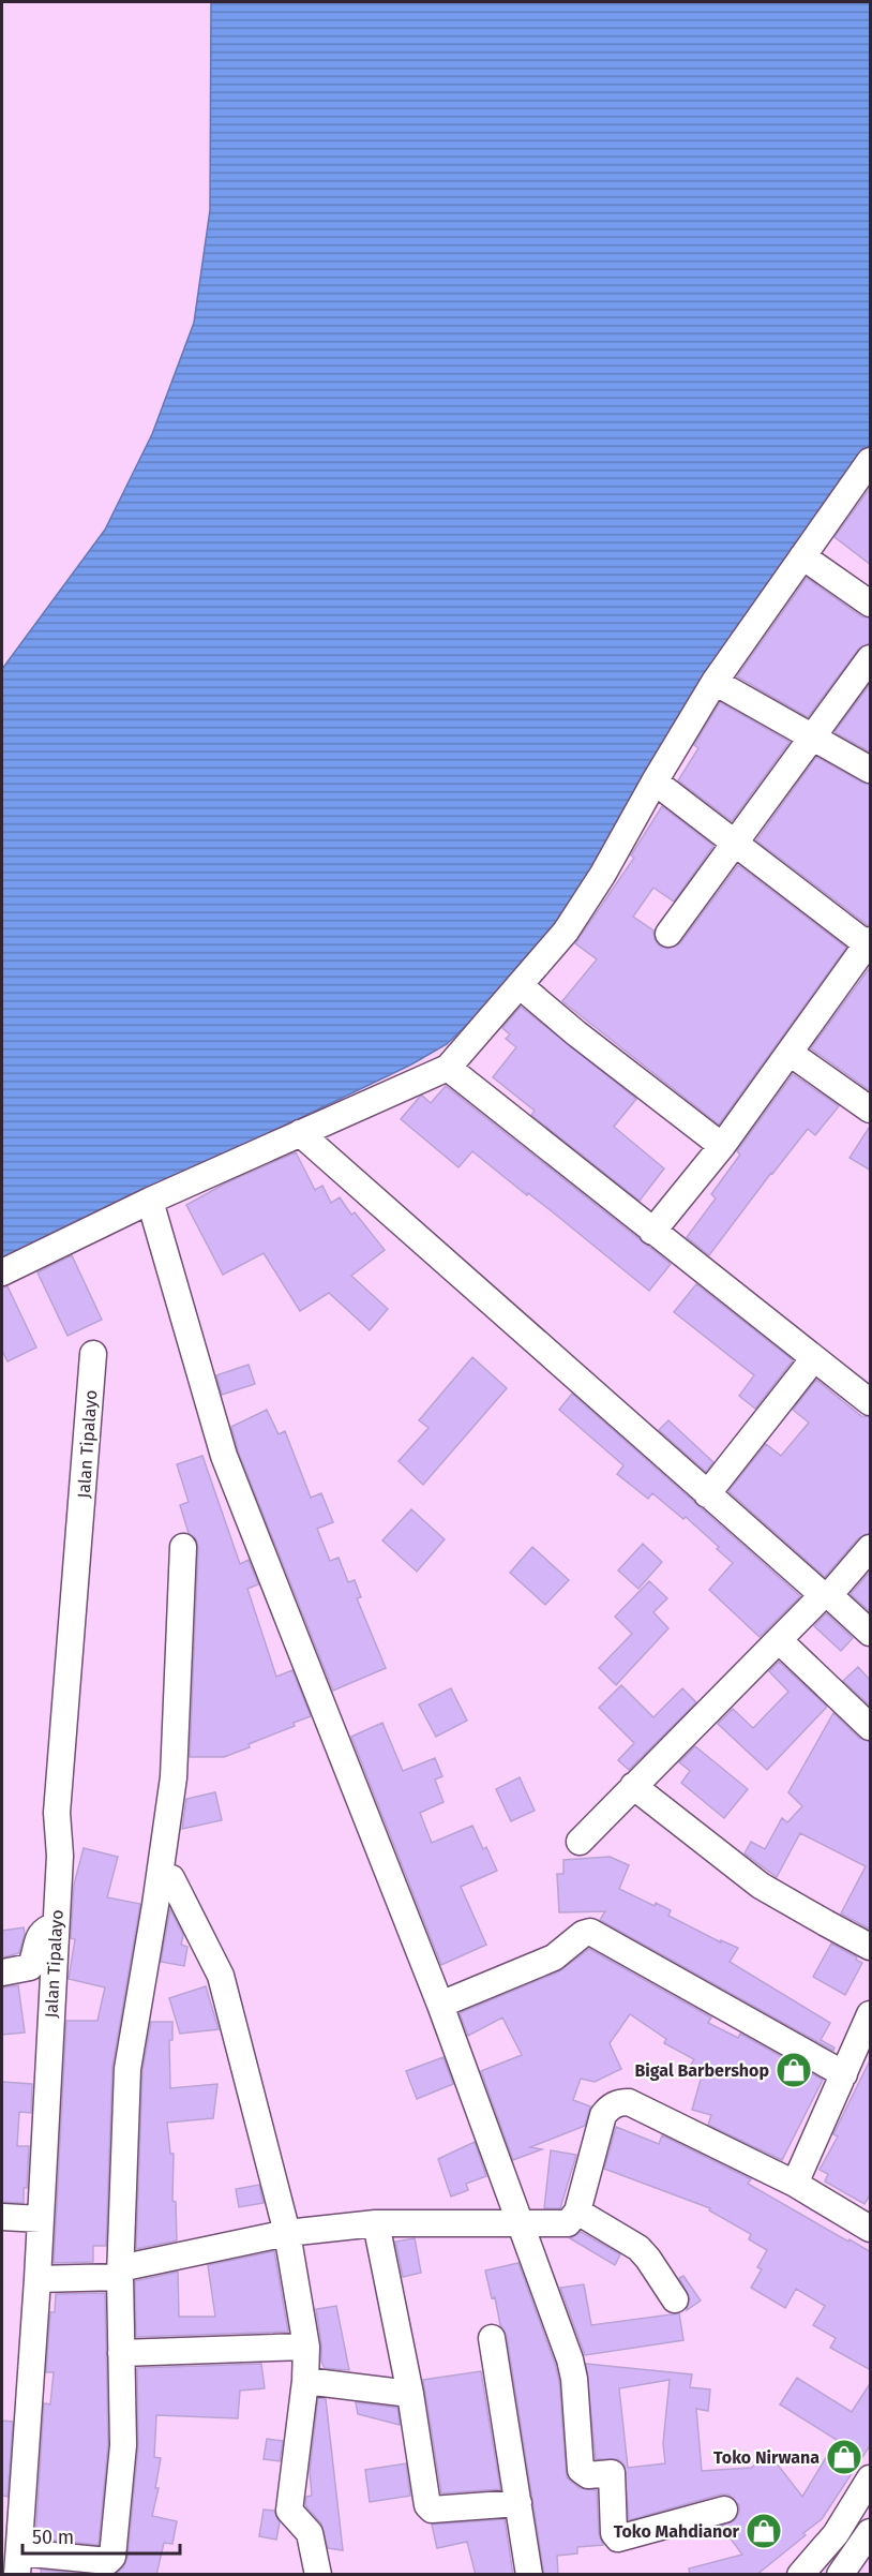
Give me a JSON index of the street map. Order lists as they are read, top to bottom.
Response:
{
  "streets": {
    "street": ["Jalan Tipalayo"]
  },
  "places": {
    "shop": ["Bigal Barbershop", "Toko Nirwana", "Toko Mahdianor"]
  },
  "scale_bar": "50 m"
}
